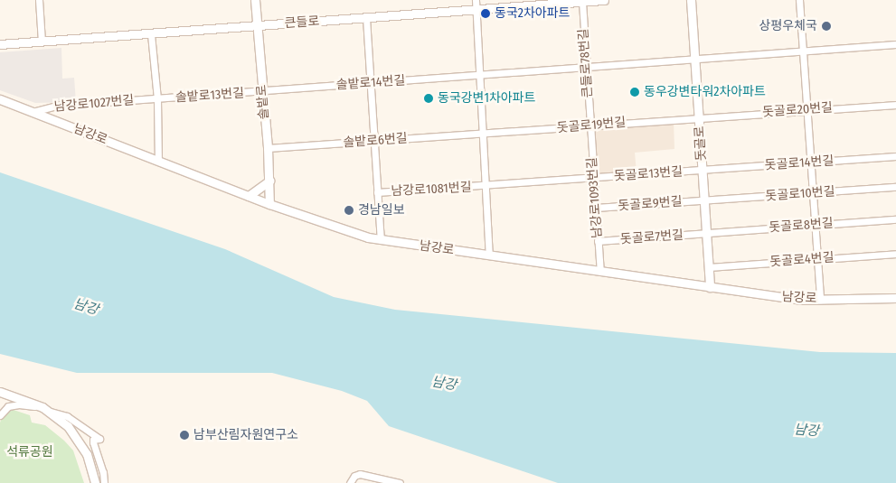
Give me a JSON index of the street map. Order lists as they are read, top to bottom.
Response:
{
  "streets": {
    "street": [
      "큰들로",
      "큰들로78번길",
      "솔밭로14번길",
      "솔밭로13번길",
      "솔밭로",
      "남강로1027번길",
      "돗골로20번길",
      "돗골로19번길",
      "남강로",
      "솔밭로6번길",
      "돗골로",
      "돗골로14번길",
      "돗골로13번길",
      "남강로1081번길",
      "돗골로10번길",
      "남강로1093번길",
      "돗골로9번길",
      "돗골로8번길",
      "돗골로7번길",
      "돗골로4번길"
    ]
  },
  "crossings": [
    ["큰들로", "큰들로78번길"],
    ["큰들로", "솔밭로"],
    ["큰들로", "남강로1081번길"],
    ["큰들로78번길", "솔밭로14번길"],
    ["큰들로78번길", "돗골로19번길"],
    ["큰들로78번길", "남강로1093번길"],
    ["솔밭로14번길", "솔밭로13번길"],
    ["솔밭로14번길", "솔밭로"],
    ["솔밭로14번길", "돗골로"],
    ["솔밭로14번길", "남강로1081번길"],
    ["솔밭로13번길", "솔밭로"],
    ["솔밭로13번길", "남강로1027번길"],
    ["솔밭로", "남강로"],
    ["솔밭로", "솔밭로6번길"],
    ["남강로1027번길", "남강로"],
    ["돗골로20번길", "돗골로19번길"],
    ["돗골로20번길", "돗골로"],
    ["돗골로19번길", "솔밭로6번길"],
    ["돗골로19번길", "돗골로"],
    ["돗골로19번길", "남강로1081번길"],
    ["돗골로19번길", "남강로1093번길"],
    ["남강로", "돗골로"],
    ["남강로", "남강로1081번길"],
    ["남강로", "남강로1093번길"],
    ["솔밭로6번길", "남강로1081번길"],
    ["돗골로", "돗골로14번길"],
    ["돗골로", "돗골로13번길"],
    ["돗골로", "돗골로10번길"],
    ["돗골로", "돗골로9번길"],
    ["돗골로", "돗골로8번길"],
    ["돗골로", "돗골로7번길"],
    ["돗골로", "돗골로4번길"],
    ["돗골로14번길", "돗골로13번길"],
    ["돗골로13번길", "남강로1081번길"],
    ["돗골로13번길", "남강로1093번길"],
    ["돗골로10번길", "돗골로9번길"],
    ["남강로1093번길", "돗골로9번길"],
    ["남강로1093번길", "돗골로7번길"],
    ["돗골로8번길", "돗골로7번길"]
  ],
  "water": ["남강"],
  "parks": ["석류공원"],
  "places": [
    "동국2차아파트",
    "상평우체국",
    "동우강변타워2차아파트",
    "동국강변1차아파트",
    "경남일보",
    "남부산림자원연구소"
  ]
}
